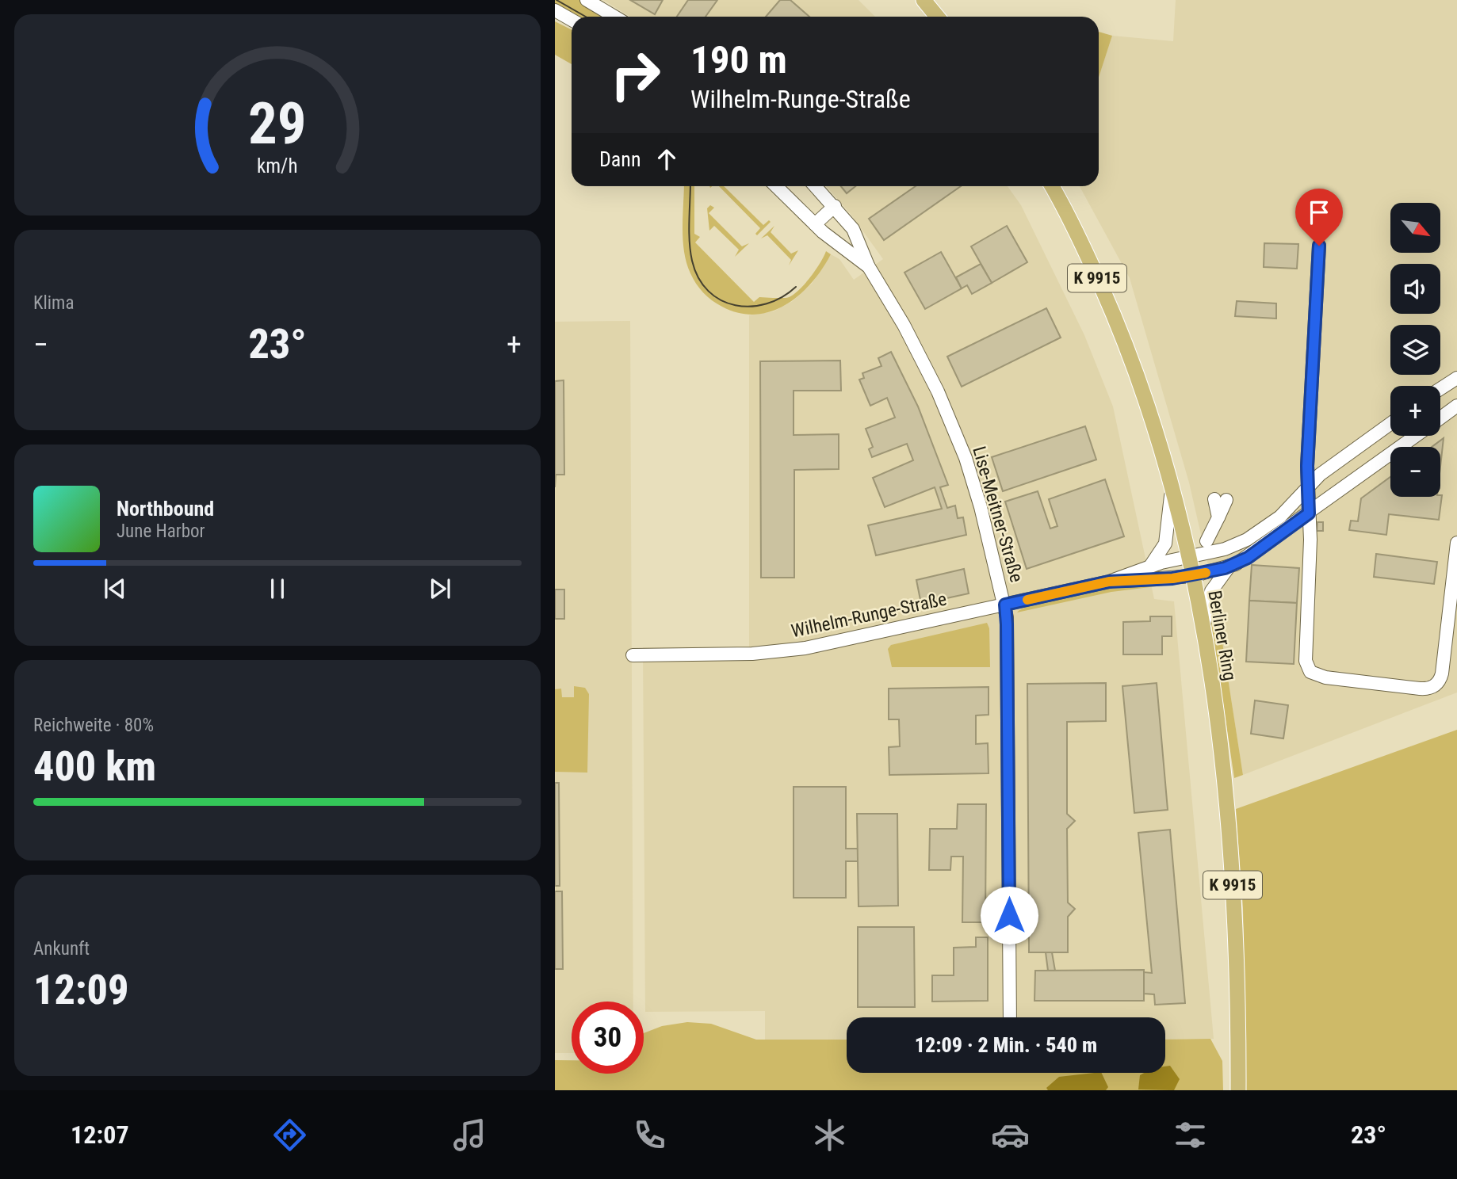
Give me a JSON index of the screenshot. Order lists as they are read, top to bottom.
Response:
{
  "streets": {
    "main road": ["K 9915", "Berliner Ring"],
    "street": ["Lise-Meitner-Straße", "Wilhelm-Runge-Straße"]
  },
  "crossings": [
    ["Lise-Meitner-Straße", "Wilhelm-Runge-Straße"],
    ["Wilhelm-Runge-Straße", "Berliner Ring"]
  ],
  "north": "bottom right",
  "page": {
    "turn": ["190 m", "Wilhelm-Runge-Straße"],
    "then": "Dann",
    "map_buttons": ["+", "−"],
    "tile": [
      "Klima",
      ["Reichweite · 80%", "400 km"],
      ["Ankunft", "12:09"]
    ],
    "heat": ["−", "23°", "+"],
    "song": ["Northbound", "June Harbor"],
    "limit": "30",
    "trip": "12:09 · 2 Min. · 540 m",
    "tabs": ["12:07", "23°"],
    "gauge": ["29", "km/h"]
  }
}
